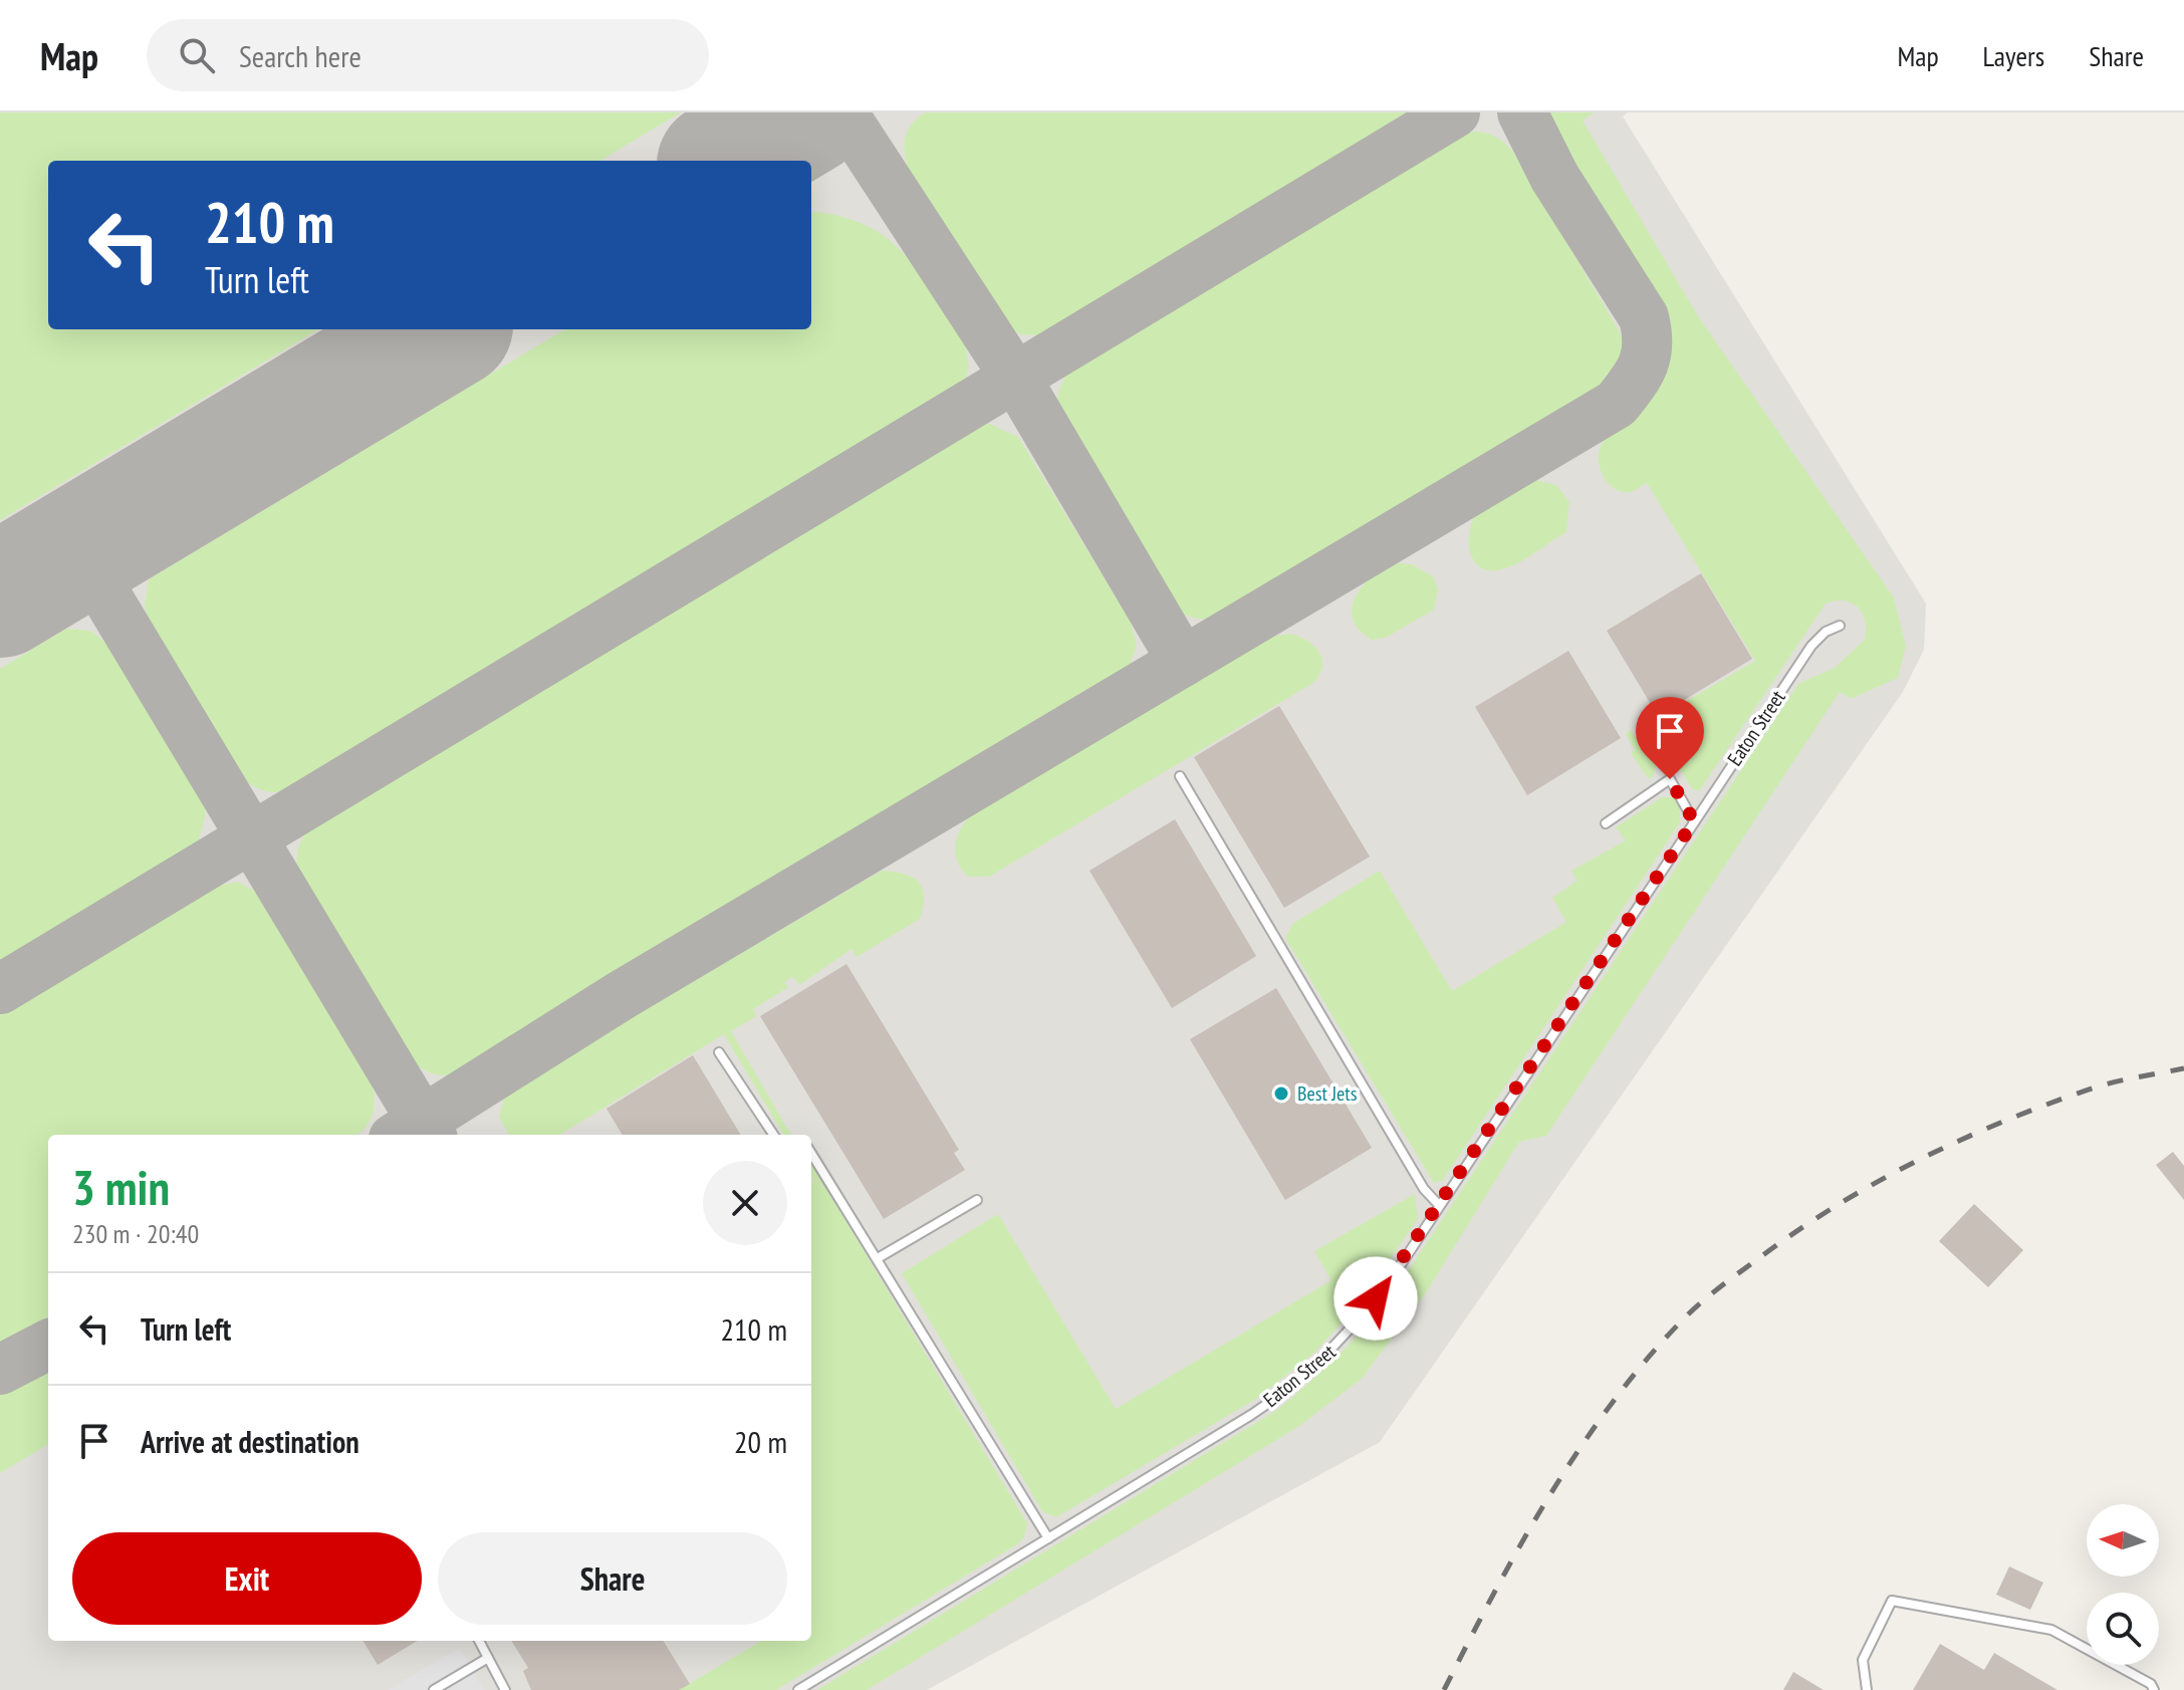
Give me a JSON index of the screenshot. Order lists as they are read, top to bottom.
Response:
{
  "streets": {
    "lane": ["Eaton Street"]
  },
  "places": ["Best Jets"],
  "north": "left",
  "page": {
    "header": "Map",
    "search": "Search here",
    "nav": ["Map", "Layers", "Share"],
    "turn": ["210 m", "Turn left"],
    "heading": ["3 min", "230 m · 20:40"],
    "list": [
      {
        "name": "Turn left",
        "value": "210 m"
      },
      {
        "name": "Arrive at destination",
        "value": "20 m"
      }
    ],
    "buttons": ["Exit", "Share"]
  }
}
